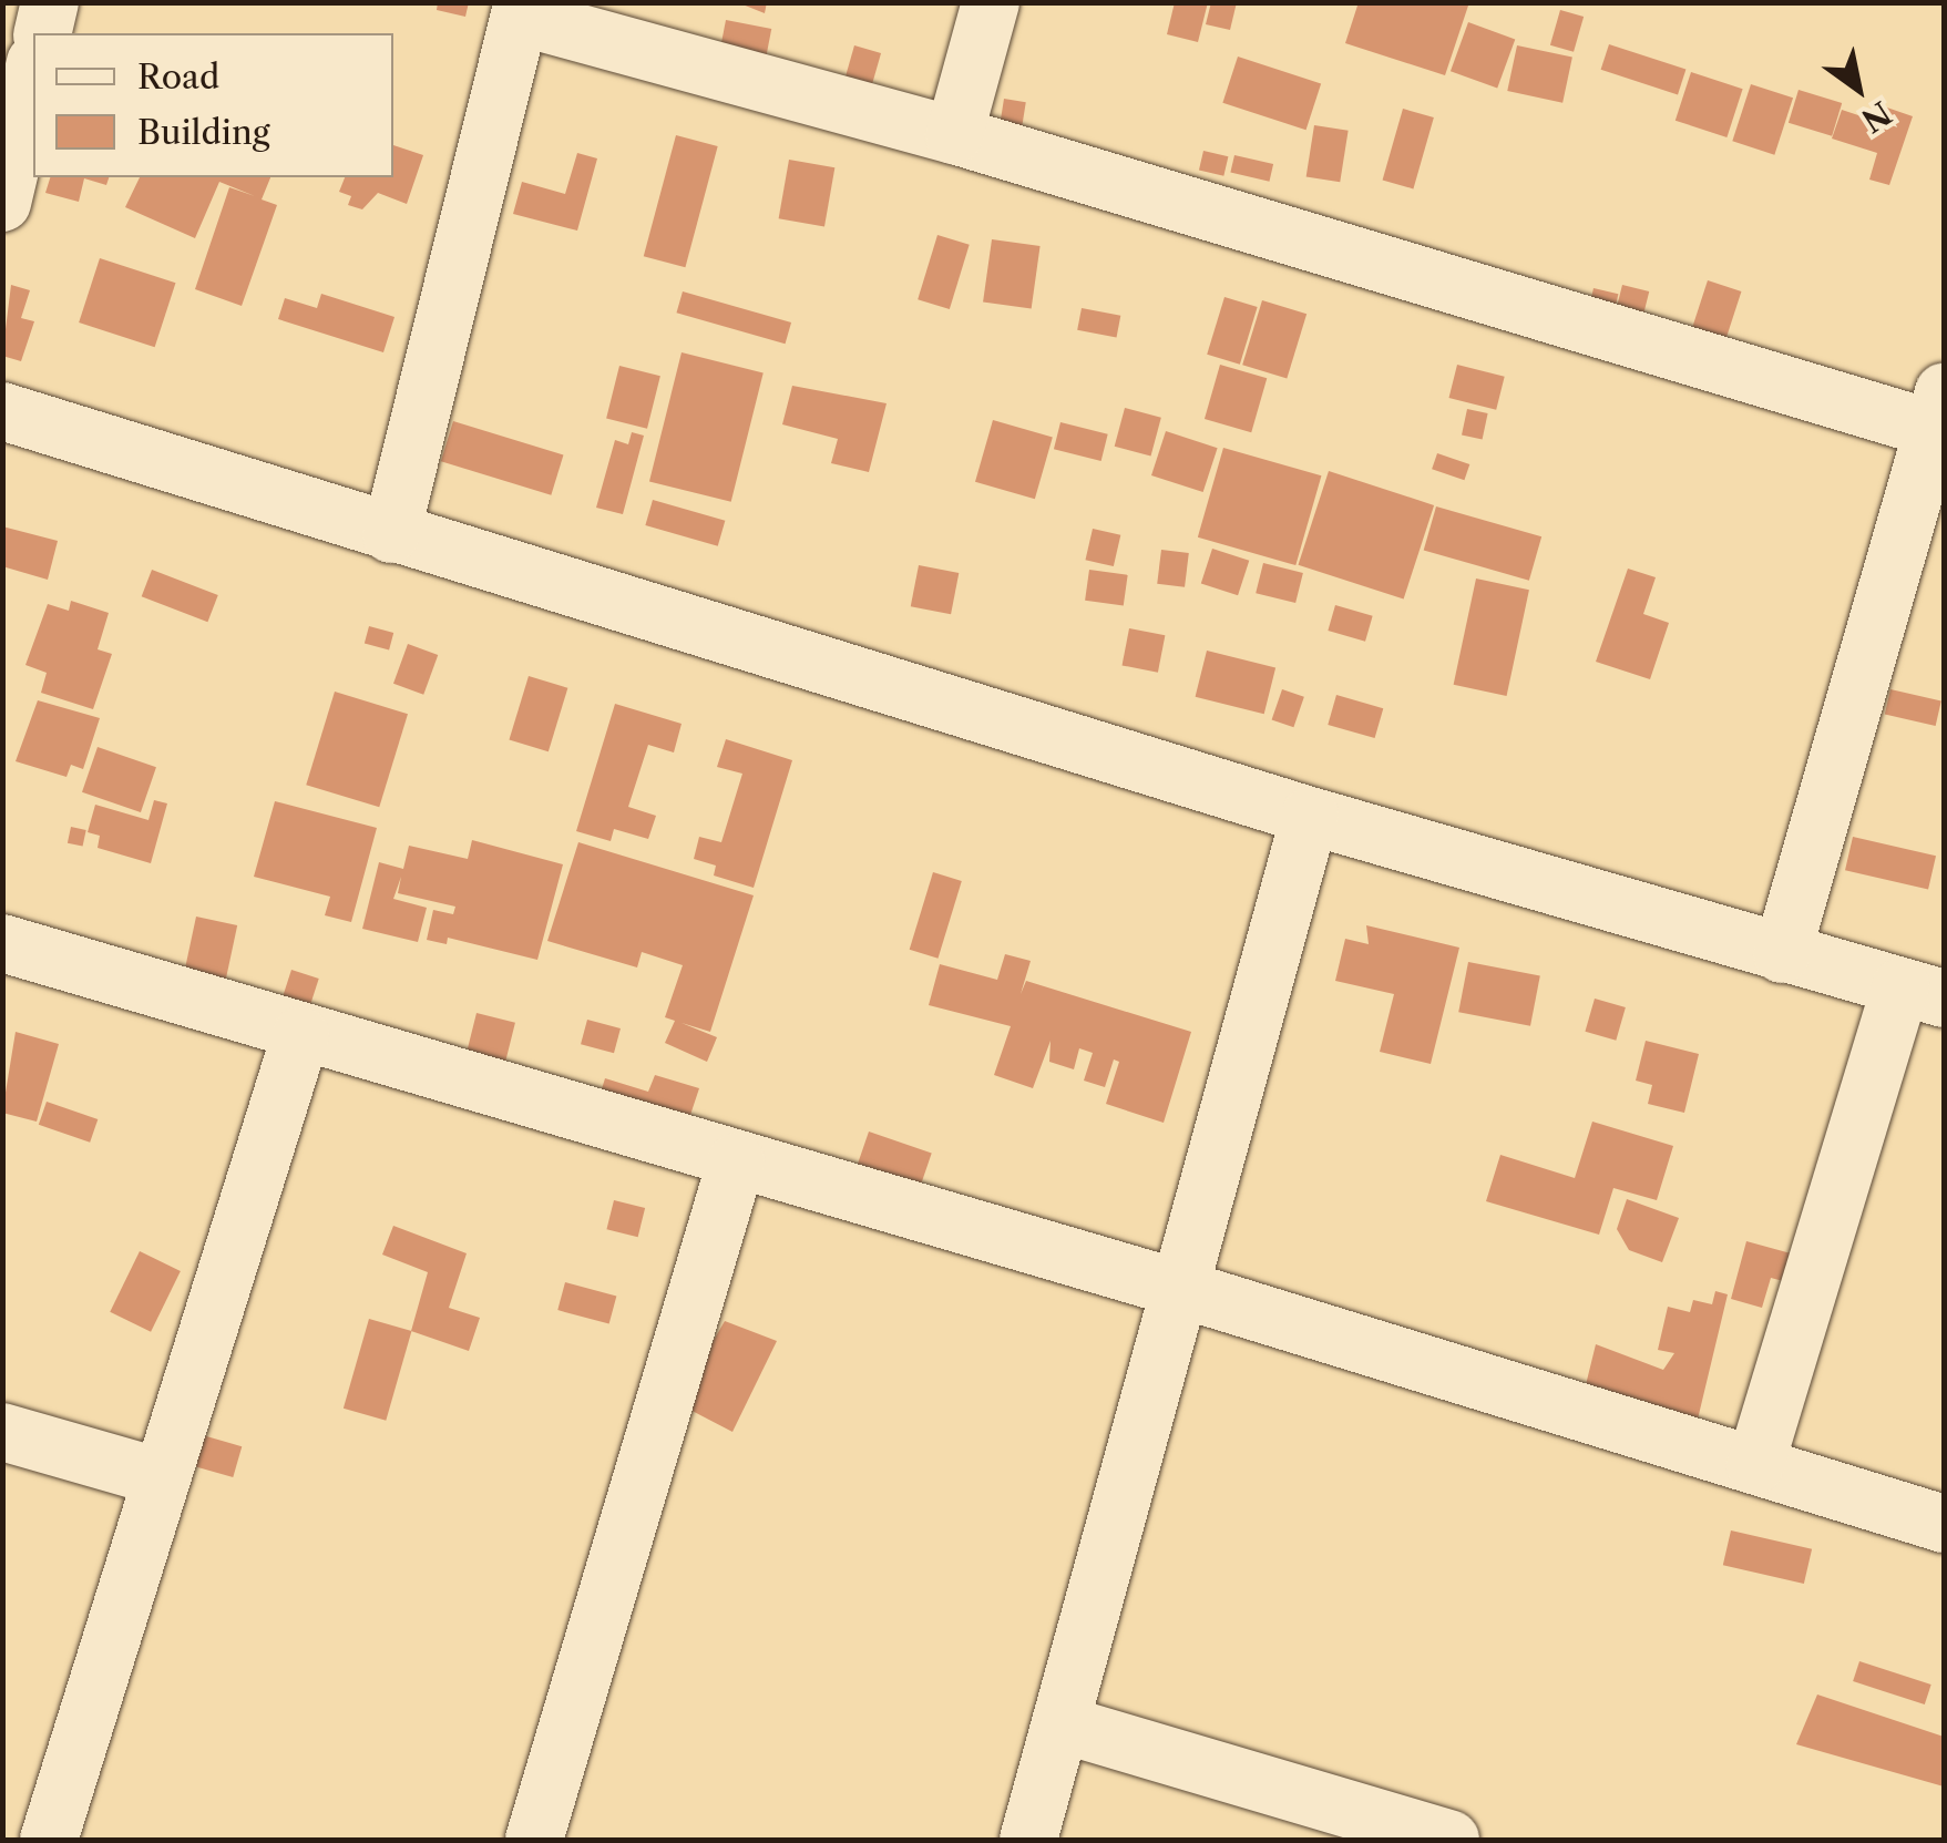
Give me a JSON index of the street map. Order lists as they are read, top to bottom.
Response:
{
  "legend": ["Road", "Building"],
  "north": "bottom right"
}
